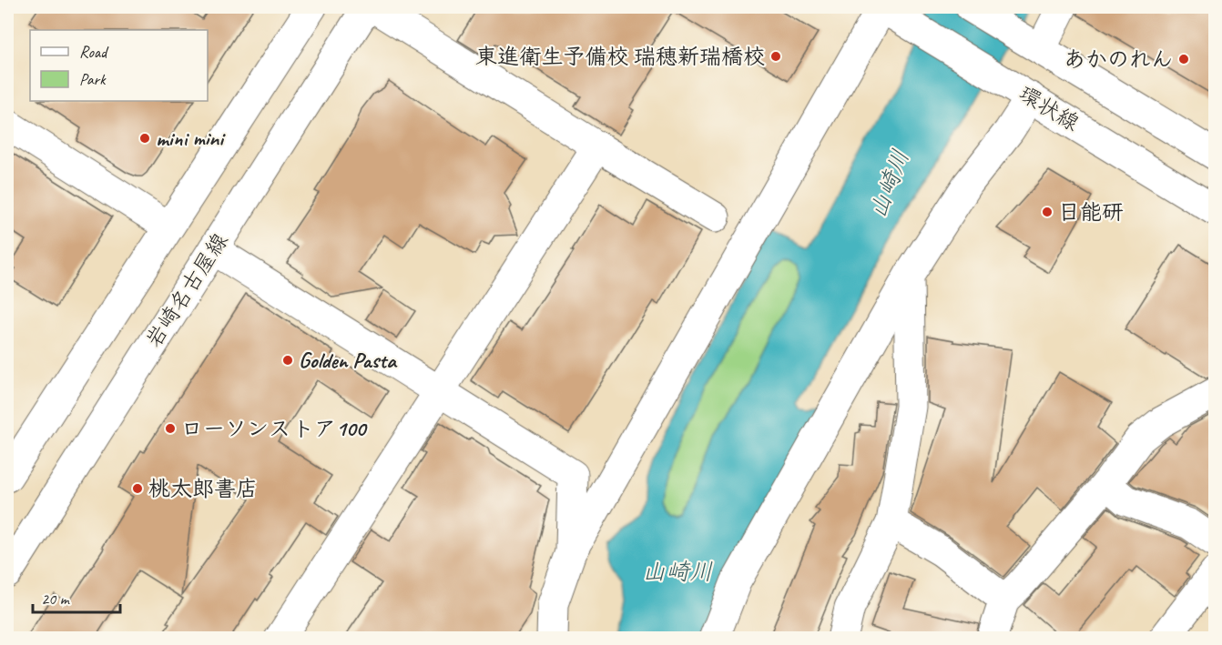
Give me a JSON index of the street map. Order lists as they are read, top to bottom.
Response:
{
  "streets": {
    "street": ["環状線", "岩崎名古屋線"]
  },
  "water": ["山崎川"],
  "places": [
    "東進衛生予備校 瑞穂新瑞橋校",
    "あかのれん",
    "mini mini",
    "日能研",
    "Golden Pasta",
    "ローソンストア100",
    "桃太郎書店"
  ],
  "legend": ["Road", "Park"],
  "scale_bar": "20 m"
}
